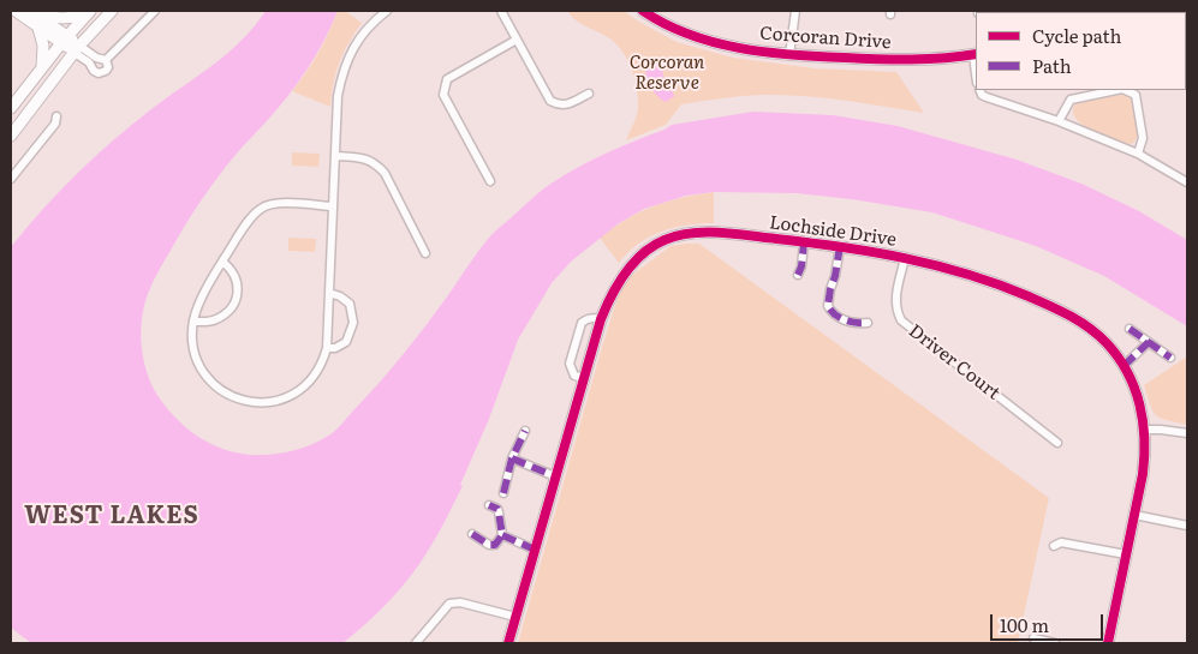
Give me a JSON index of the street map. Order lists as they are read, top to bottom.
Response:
{
  "streets": {
    "street": ["Corcoran Drive", "Lochside Drive", "Driver Court"]
  },
  "crossings": [
    ["Lochside Drive", "Driver Court"]
  ],
  "districts": ["WEST LAKES"],
  "parks": ["Corcoran Reserve"],
  "legend": ["Cycle path", "Path"],
  "scale_bar": "100 m"
}
